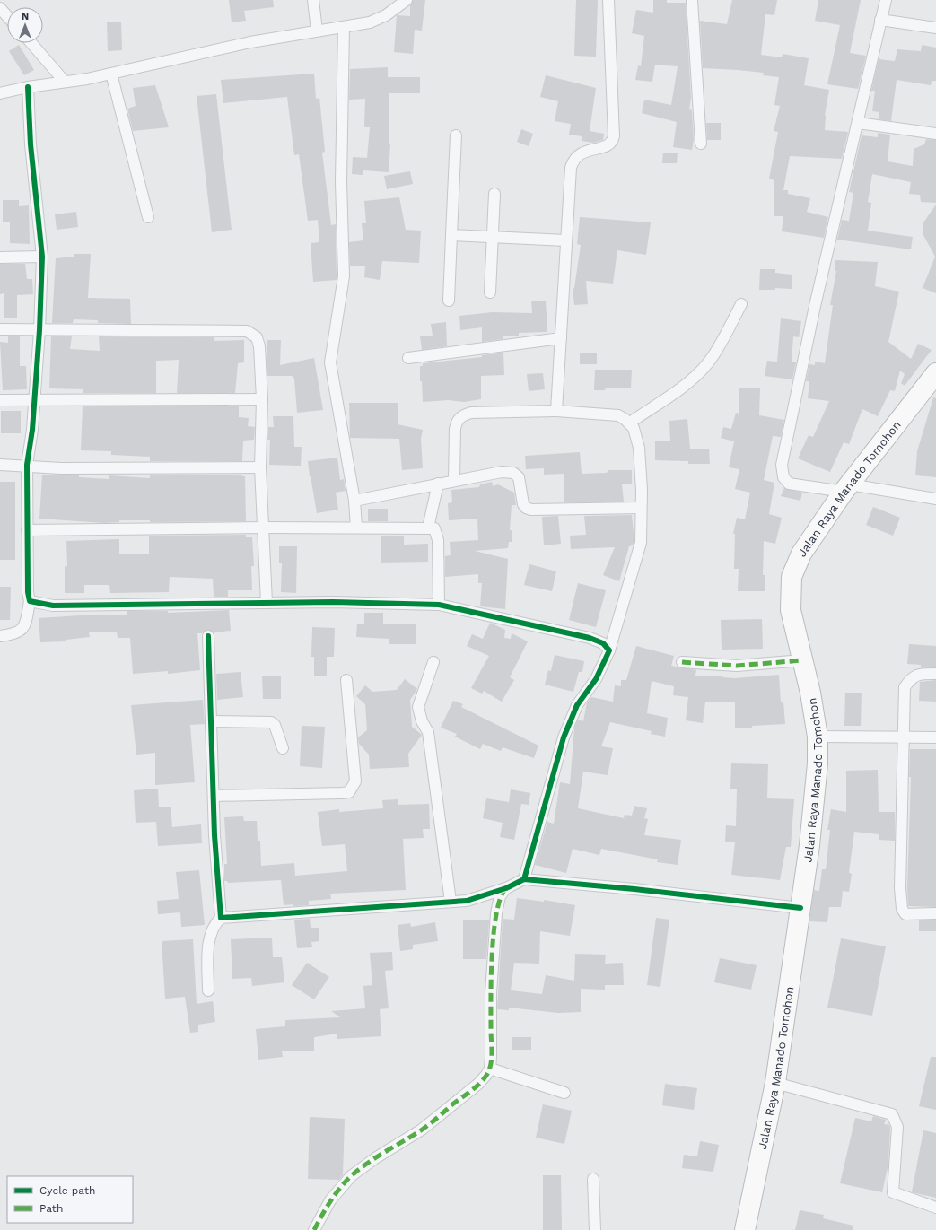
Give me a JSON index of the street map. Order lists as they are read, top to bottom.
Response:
{
  "streets": {
    "highway": ["Jalan Raya Manado Tomohon"]
  },
  "legend": ["Cycle path", "Path"],
  "north": "top"
}
